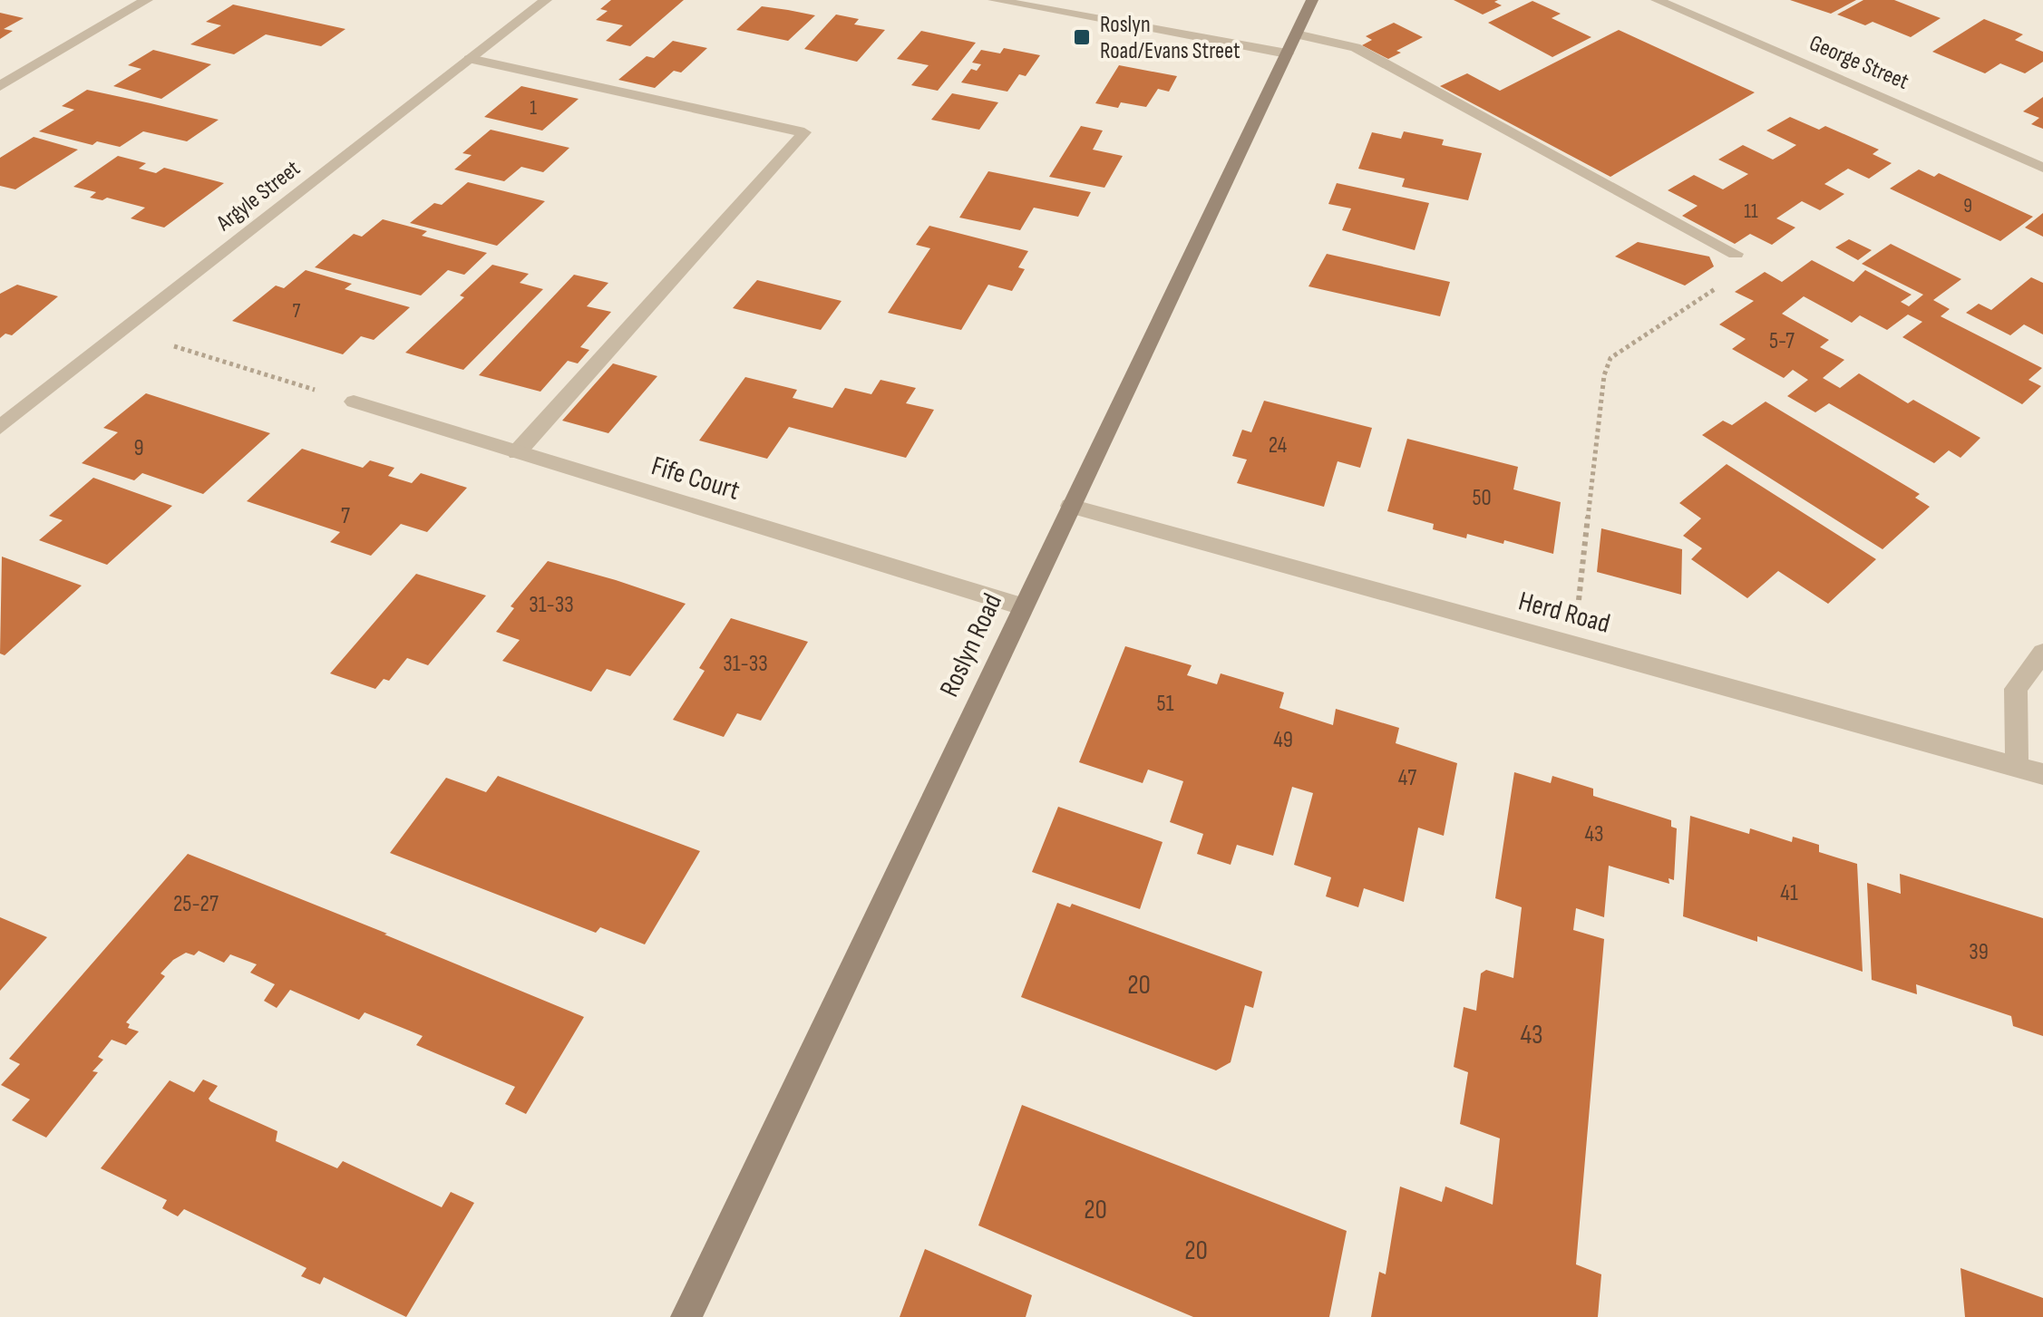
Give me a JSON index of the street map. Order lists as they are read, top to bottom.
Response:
{
  "streets": {
    "street": [
      "George Street",
      "Argyle Street",
      "Fife Court",
      "Herd Road",
      "Roslyn Road"
    ]
  },
  "crossings": [
    ["Fife Court", "Roslyn Road"],
    ["Herd Road", "Roslyn Road"]
  ],
  "places": {
    "transit": ["Roslyn Road/Evans Street"]
  },
  "house_numbers": [
    "1",
    "9",
    "11",
    "7",
    "5-7",
    "24",
    "9",
    "50",
    "7",
    "31-33",
    "31-33",
    "51",
    "49",
    "47",
    "43",
    "41",
    "25-27",
    "39",
    "20",
    "43",
    "20",
    "20"
  ]
}
